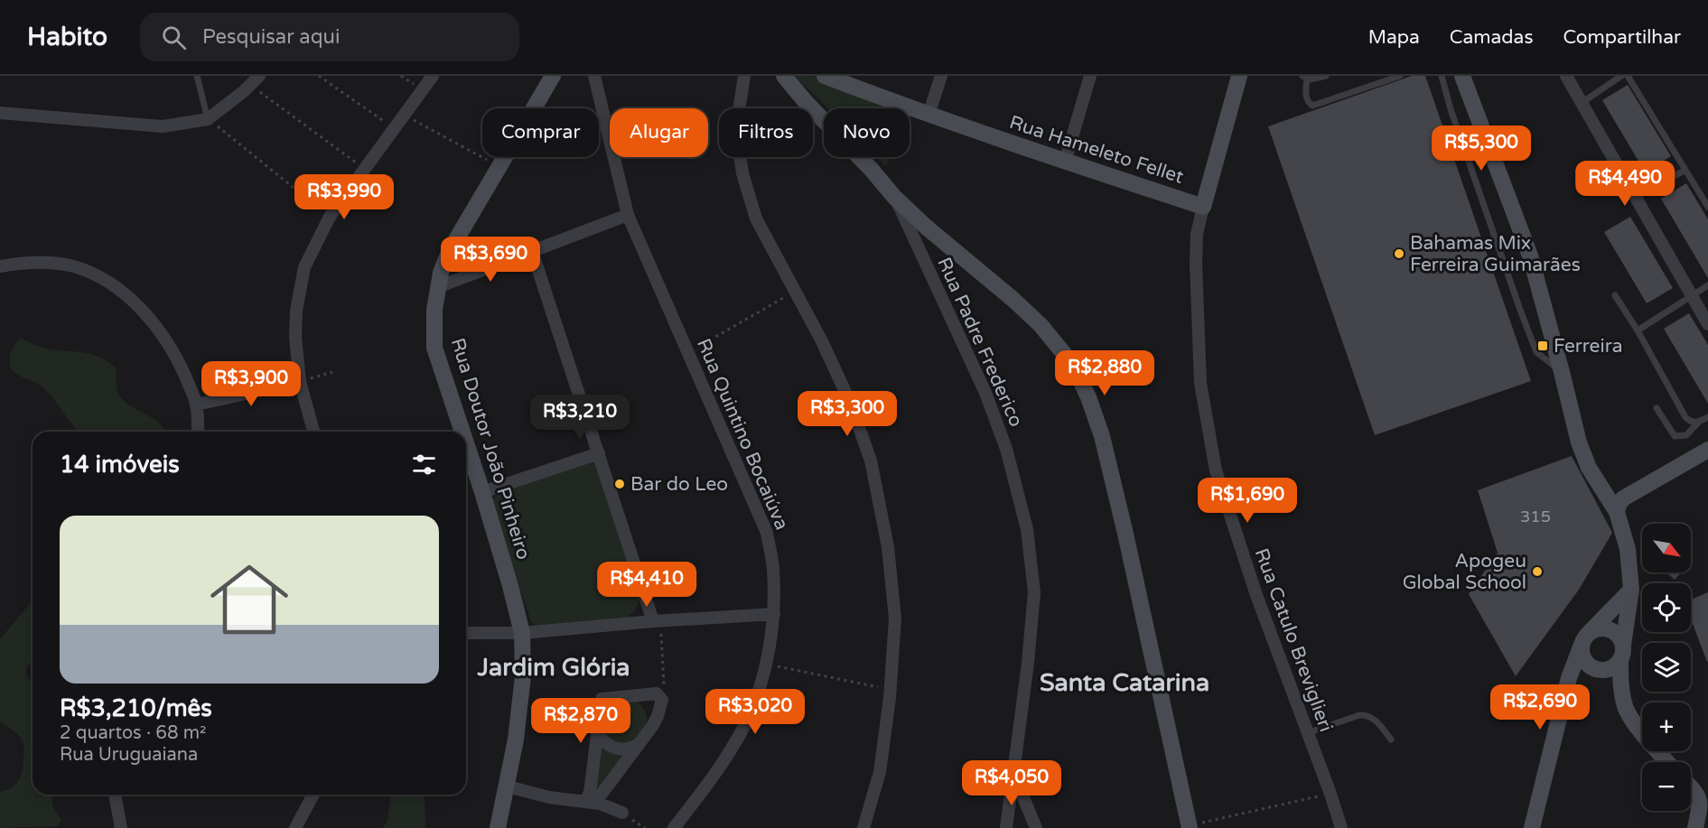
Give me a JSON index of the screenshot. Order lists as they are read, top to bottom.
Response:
{
  "streets": {
    "street": [
      "Rua Hameleto Fellet",
      "Rua Padre Frederico",
      "Rua Quintino Bocaiúva",
      "Rua Doutor João Pinheiro",
      "Rua Catulo Breviglieri"
    ]
  },
  "crossings": [
    ["Rua Hameleto Fellet", "Rua Catulo Breviglieri"]
  ],
  "districts": ["Jardim Glória", "Santa Catarina"],
  "places": {
    "other": ["Bahamas Mix Ferreira Guimarães", "Bar do Leo", "Apogeu Global School"],
    "transit": ["Ferreira"]
  },
  "house_numbers": ["315"],
  "north": "bottom right",
  "page": {
    "header": "Habito",
    "search": "Pesquisar aqui",
    "nav": ["Mapa", "Camadas", "Compartilhar"],
    "chip": [
      "Comprar",
      "Alugar",
      "Filtros",
      "Novo"
    ],
    "price": [
      "R$5,300",
      "R$4,490",
      "R$3,990",
      "R$3,690",
      "R$2,880",
      "R$3,900",
      "R$3,300",
      "R$3,210",
      "R$1,690",
      "R$4,410",
      "R$2,690",
      "R$3,020",
      "R$2,870",
      "R$4,050"
    ],
    "heading": "14 imóveis",
    "list": [
      {
        "name": "R$3,210/mês",
        "note": "2 quartos · 68 m² · Rua Uruguaiana"
      }
    ],
    "map_buttons": ["+", "−"]
  }
}
